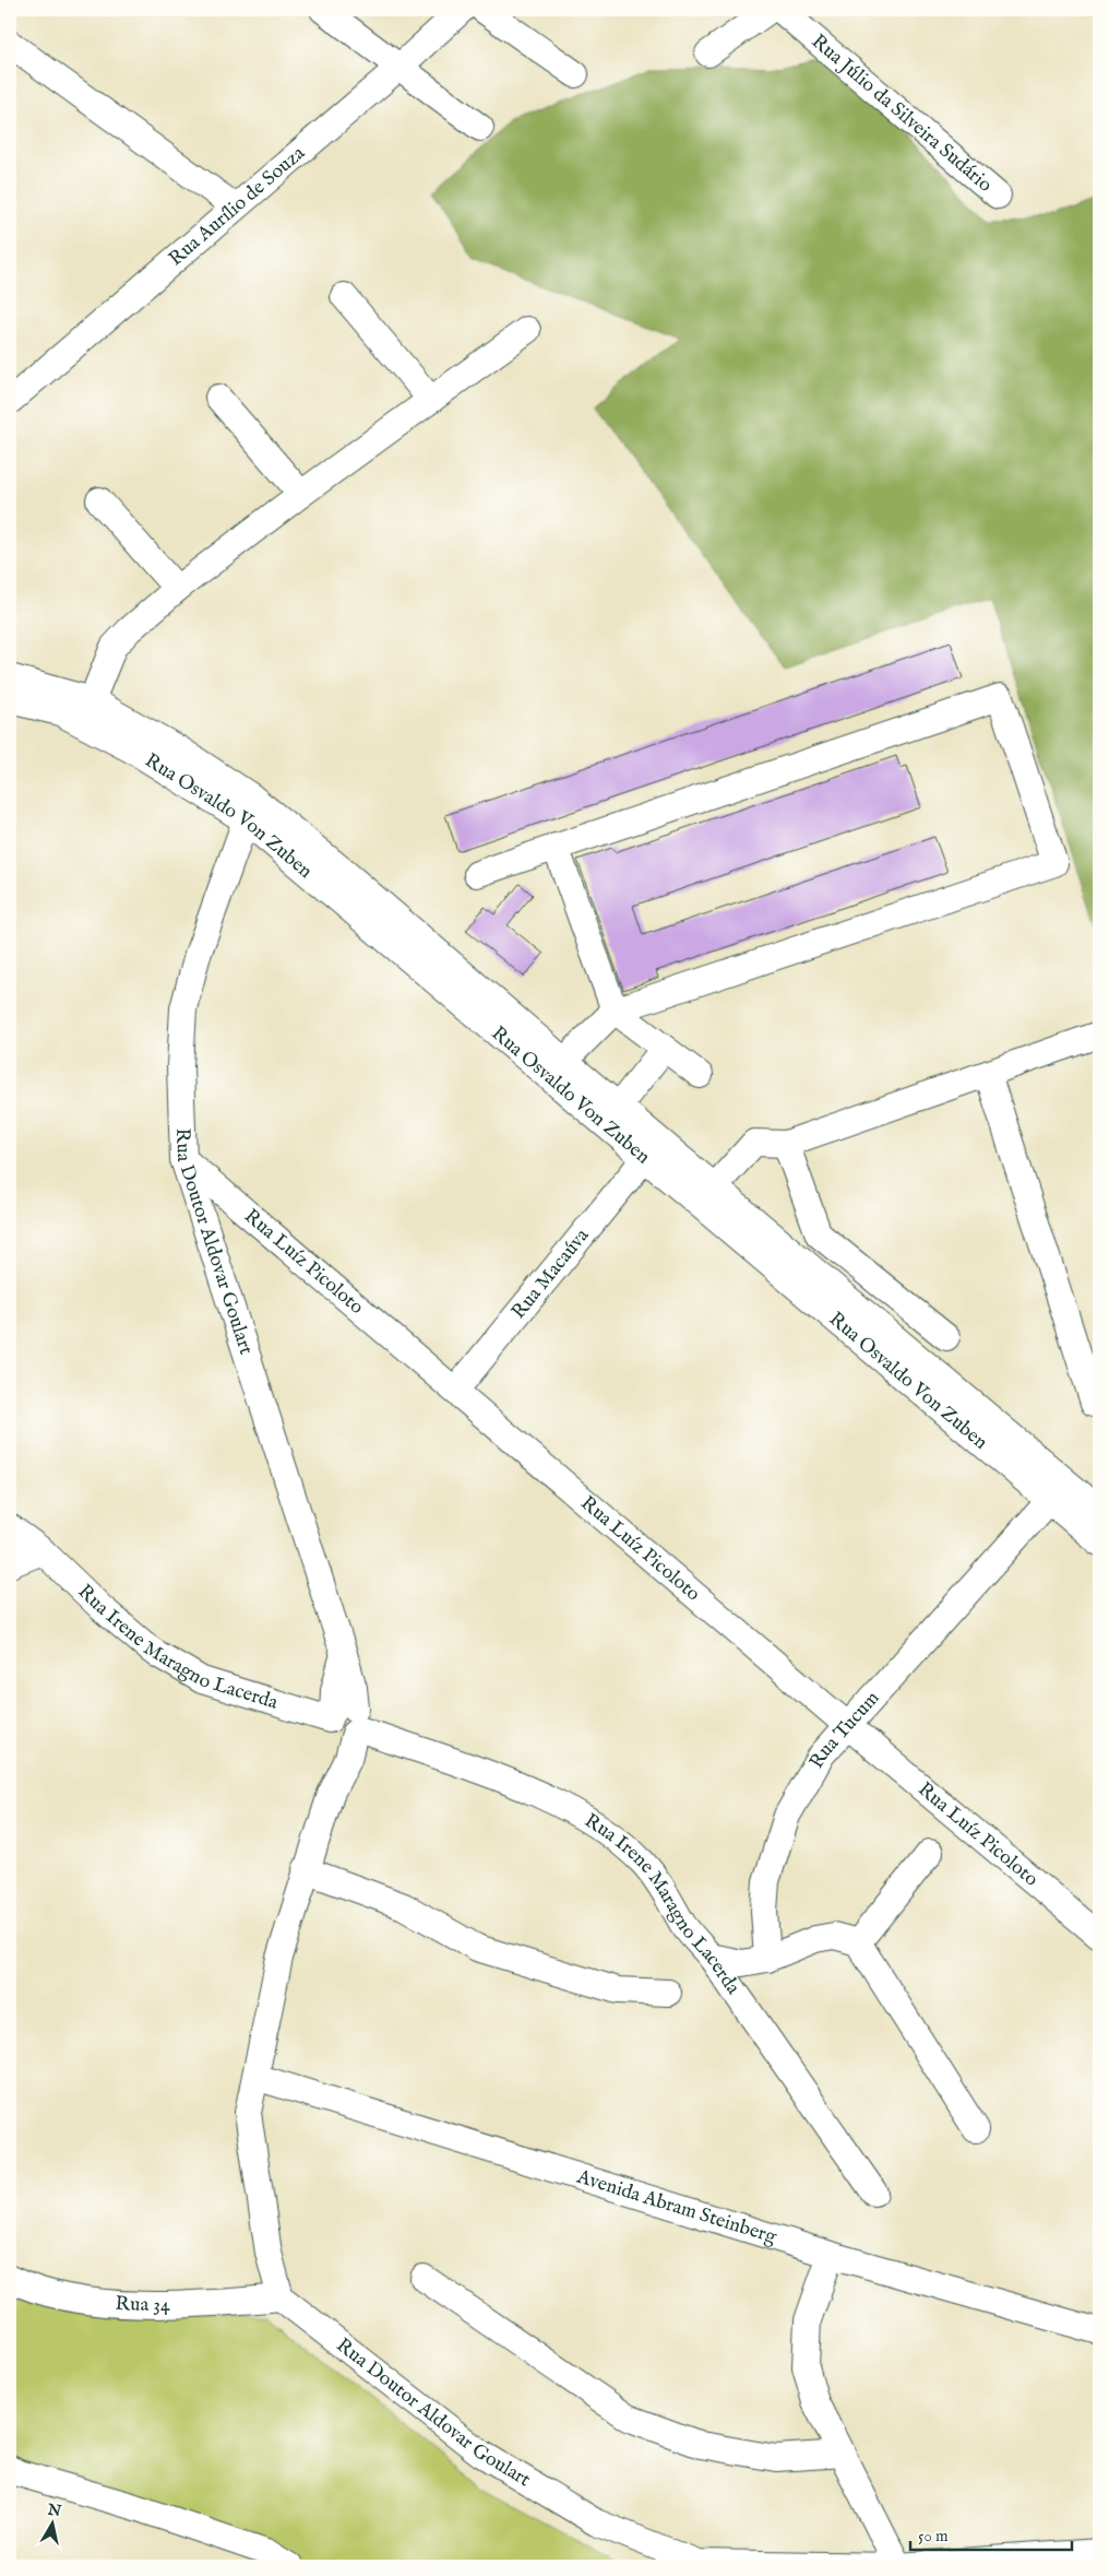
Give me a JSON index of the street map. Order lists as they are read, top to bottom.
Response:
{
  "streets": {
    "street": [
      "Rua Júlio da Silveira Sudário",
      "Rua Aurílio de Souza",
      "Rua Osvaldo Von Zuben",
      "Rua Doutor Aldovar Goulart",
      "Rua Luíz Picoloto",
      "Rua Macaúva",
      "Rua Irene Maragno Lacerda",
      "Rua Tucum",
      "Avenida Abram Steinberg",
      "Rua 34"
    ]
  },
  "crossings": [
    ["Rua Osvaldo Von Zuben", "Rua Doutor Aldovar Goulart"],
    ["Rua Osvaldo Von Zuben", "Rua Macaúva"],
    ["Rua Osvaldo Von Zuben", "Rua Tucum"],
    ["Rua Doutor Aldovar Goulart", "Rua Luíz Picoloto"],
    ["Rua Doutor Aldovar Goulart", "Rua Irene Maragno Lacerda"],
    ["Rua Doutor Aldovar Goulart", "Avenida Abram Steinberg"],
    ["Rua Doutor Aldovar Goulart", "Rua 34"],
    ["Rua Luíz Picoloto", "Rua Macaúva"],
    ["Rua Luíz Picoloto", "Rua Tucum"]
  ],
  "scale_bar": "50 m",
  "north": "top"
}
